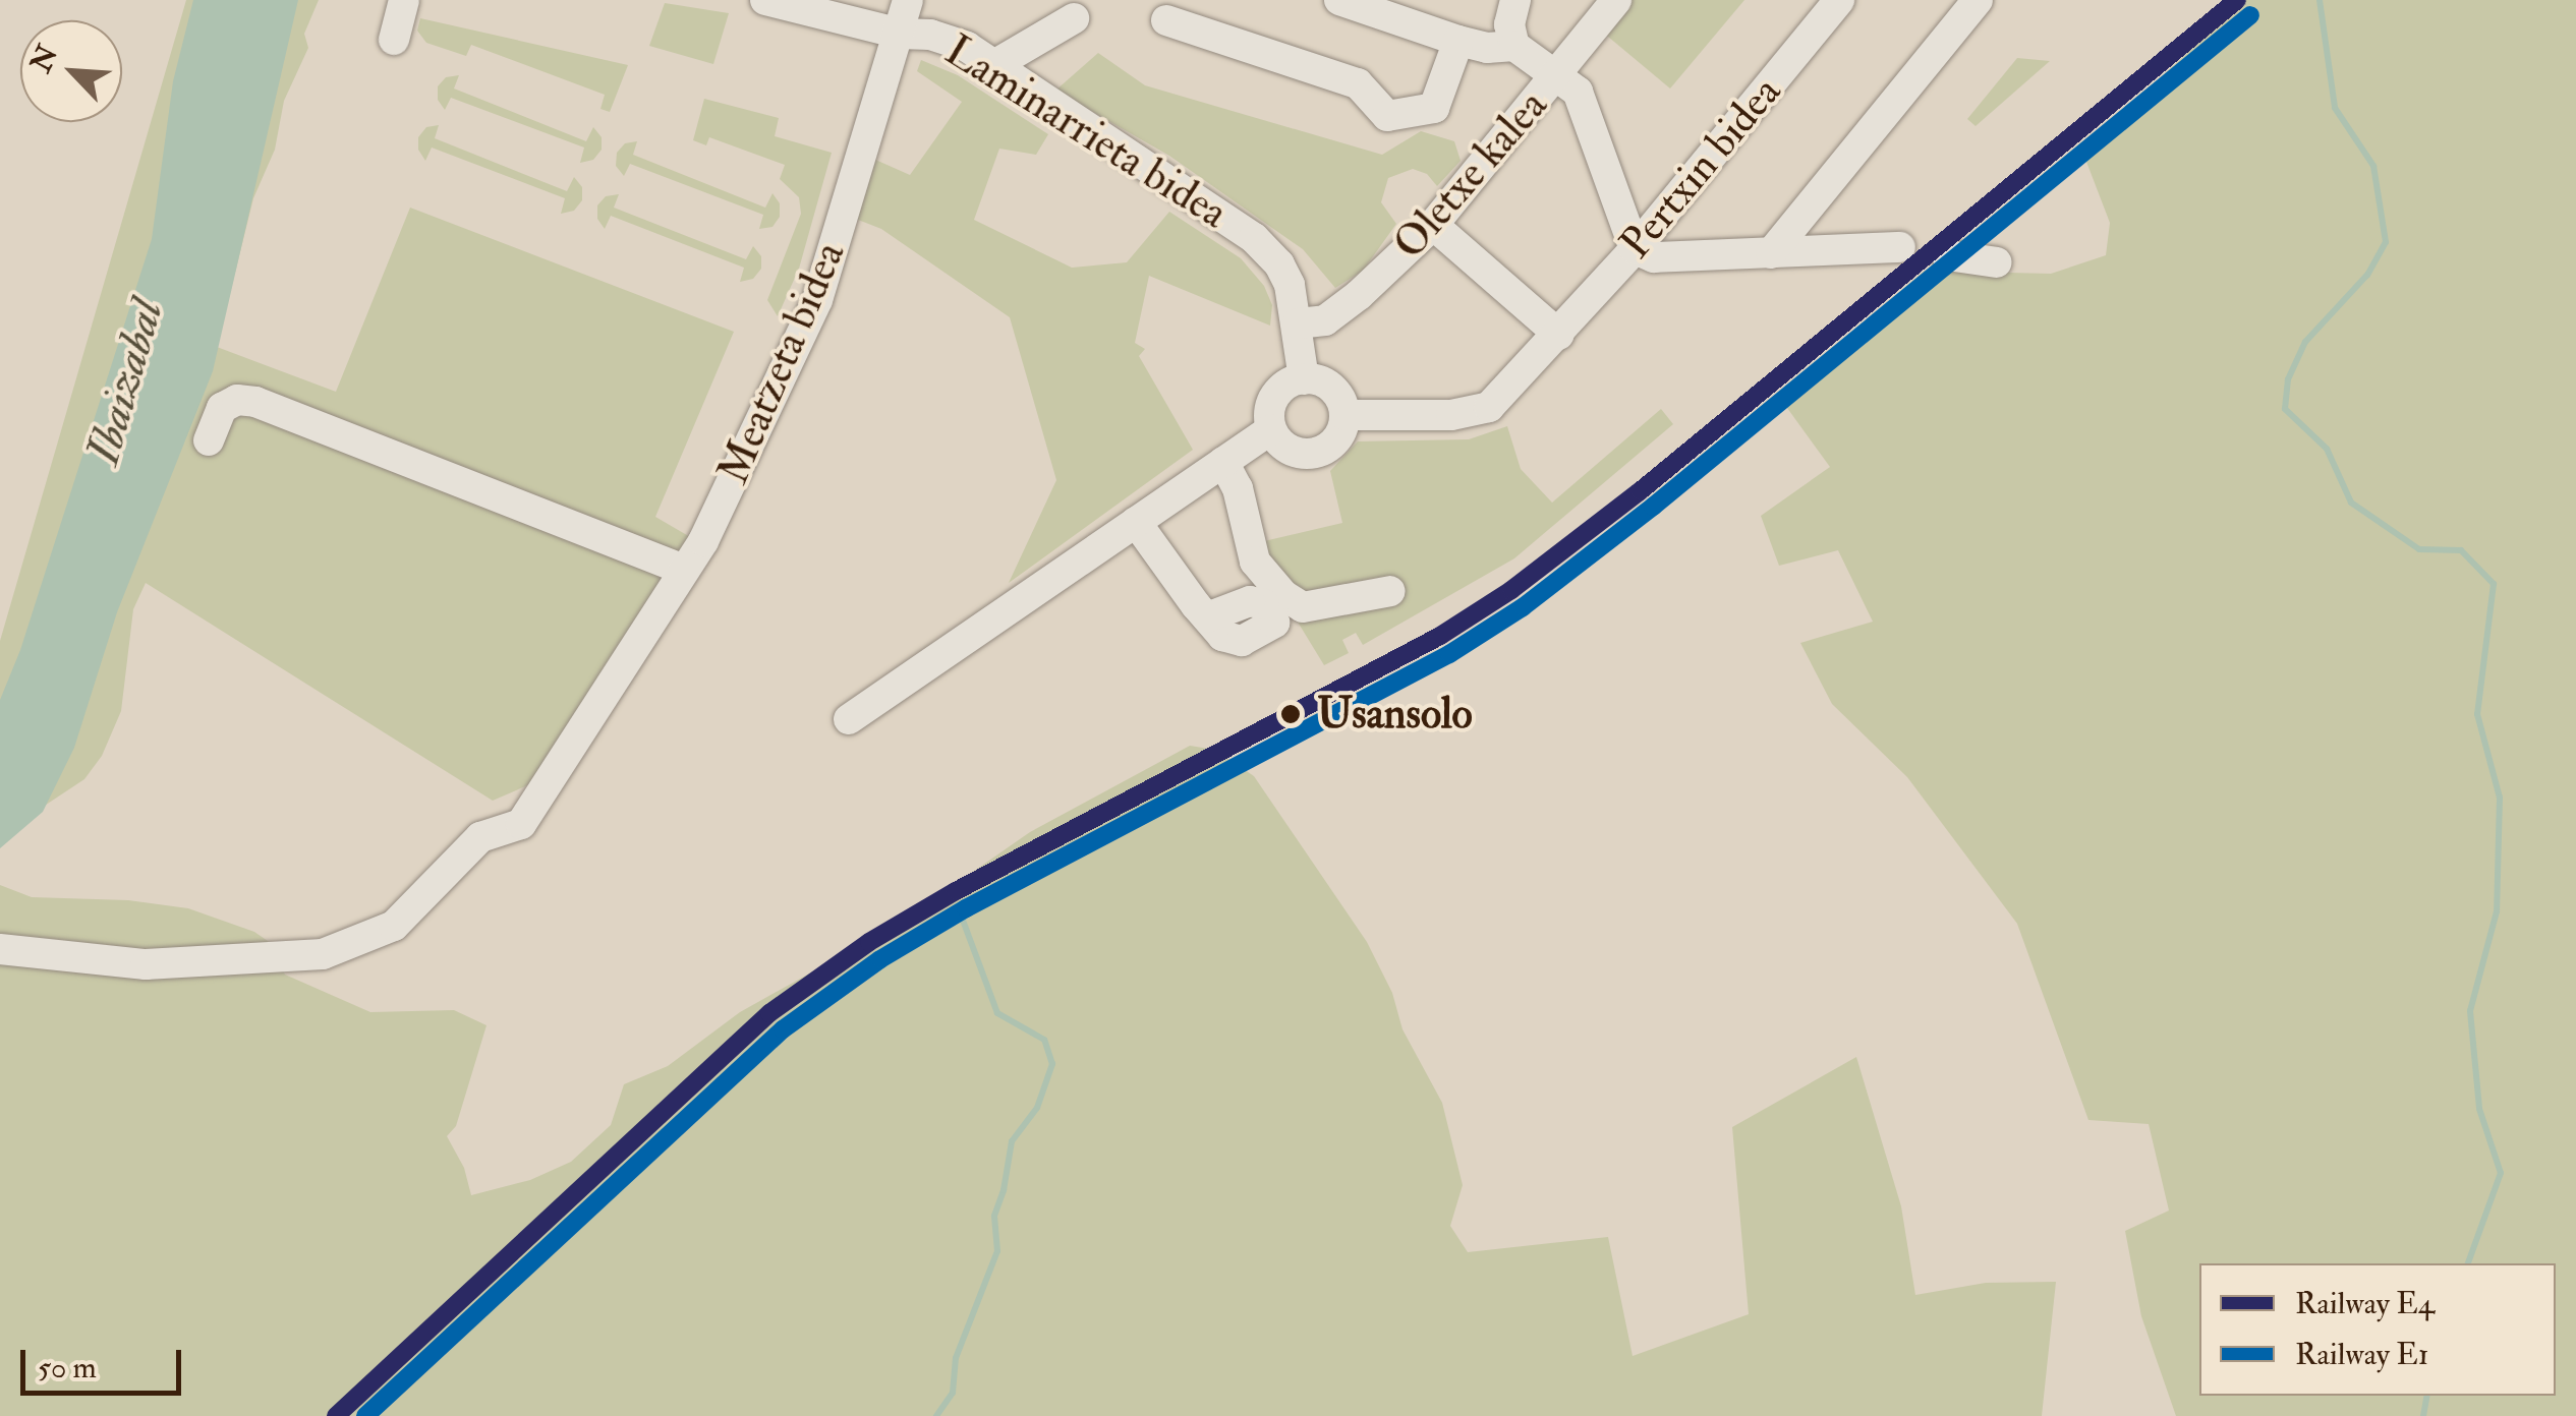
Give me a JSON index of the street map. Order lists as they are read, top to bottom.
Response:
{
  "streets": {
    "street": [
      "Laminarrieta bidea",
      "Pertxin bidea",
      "Oletxe kalea",
      "Meatzeta bidea"
    ]
  },
  "crossings": [
    ["Laminarrieta bidea", "Pertxin bidea"],
    ["Laminarrieta bidea", "Oletxe kalea"],
    ["Laminarrieta bidea", "Meatzeta bidea"]
  ],
  "water": ["Ibaizabal"],
  "places": ["Usansolo"],
  "lines": ["rail line E4", "rail line E1"],
  "legend": ["Railway E4", "Railway E1"],
  "scale_bar": "50 m",
  "north": "top left"
}
